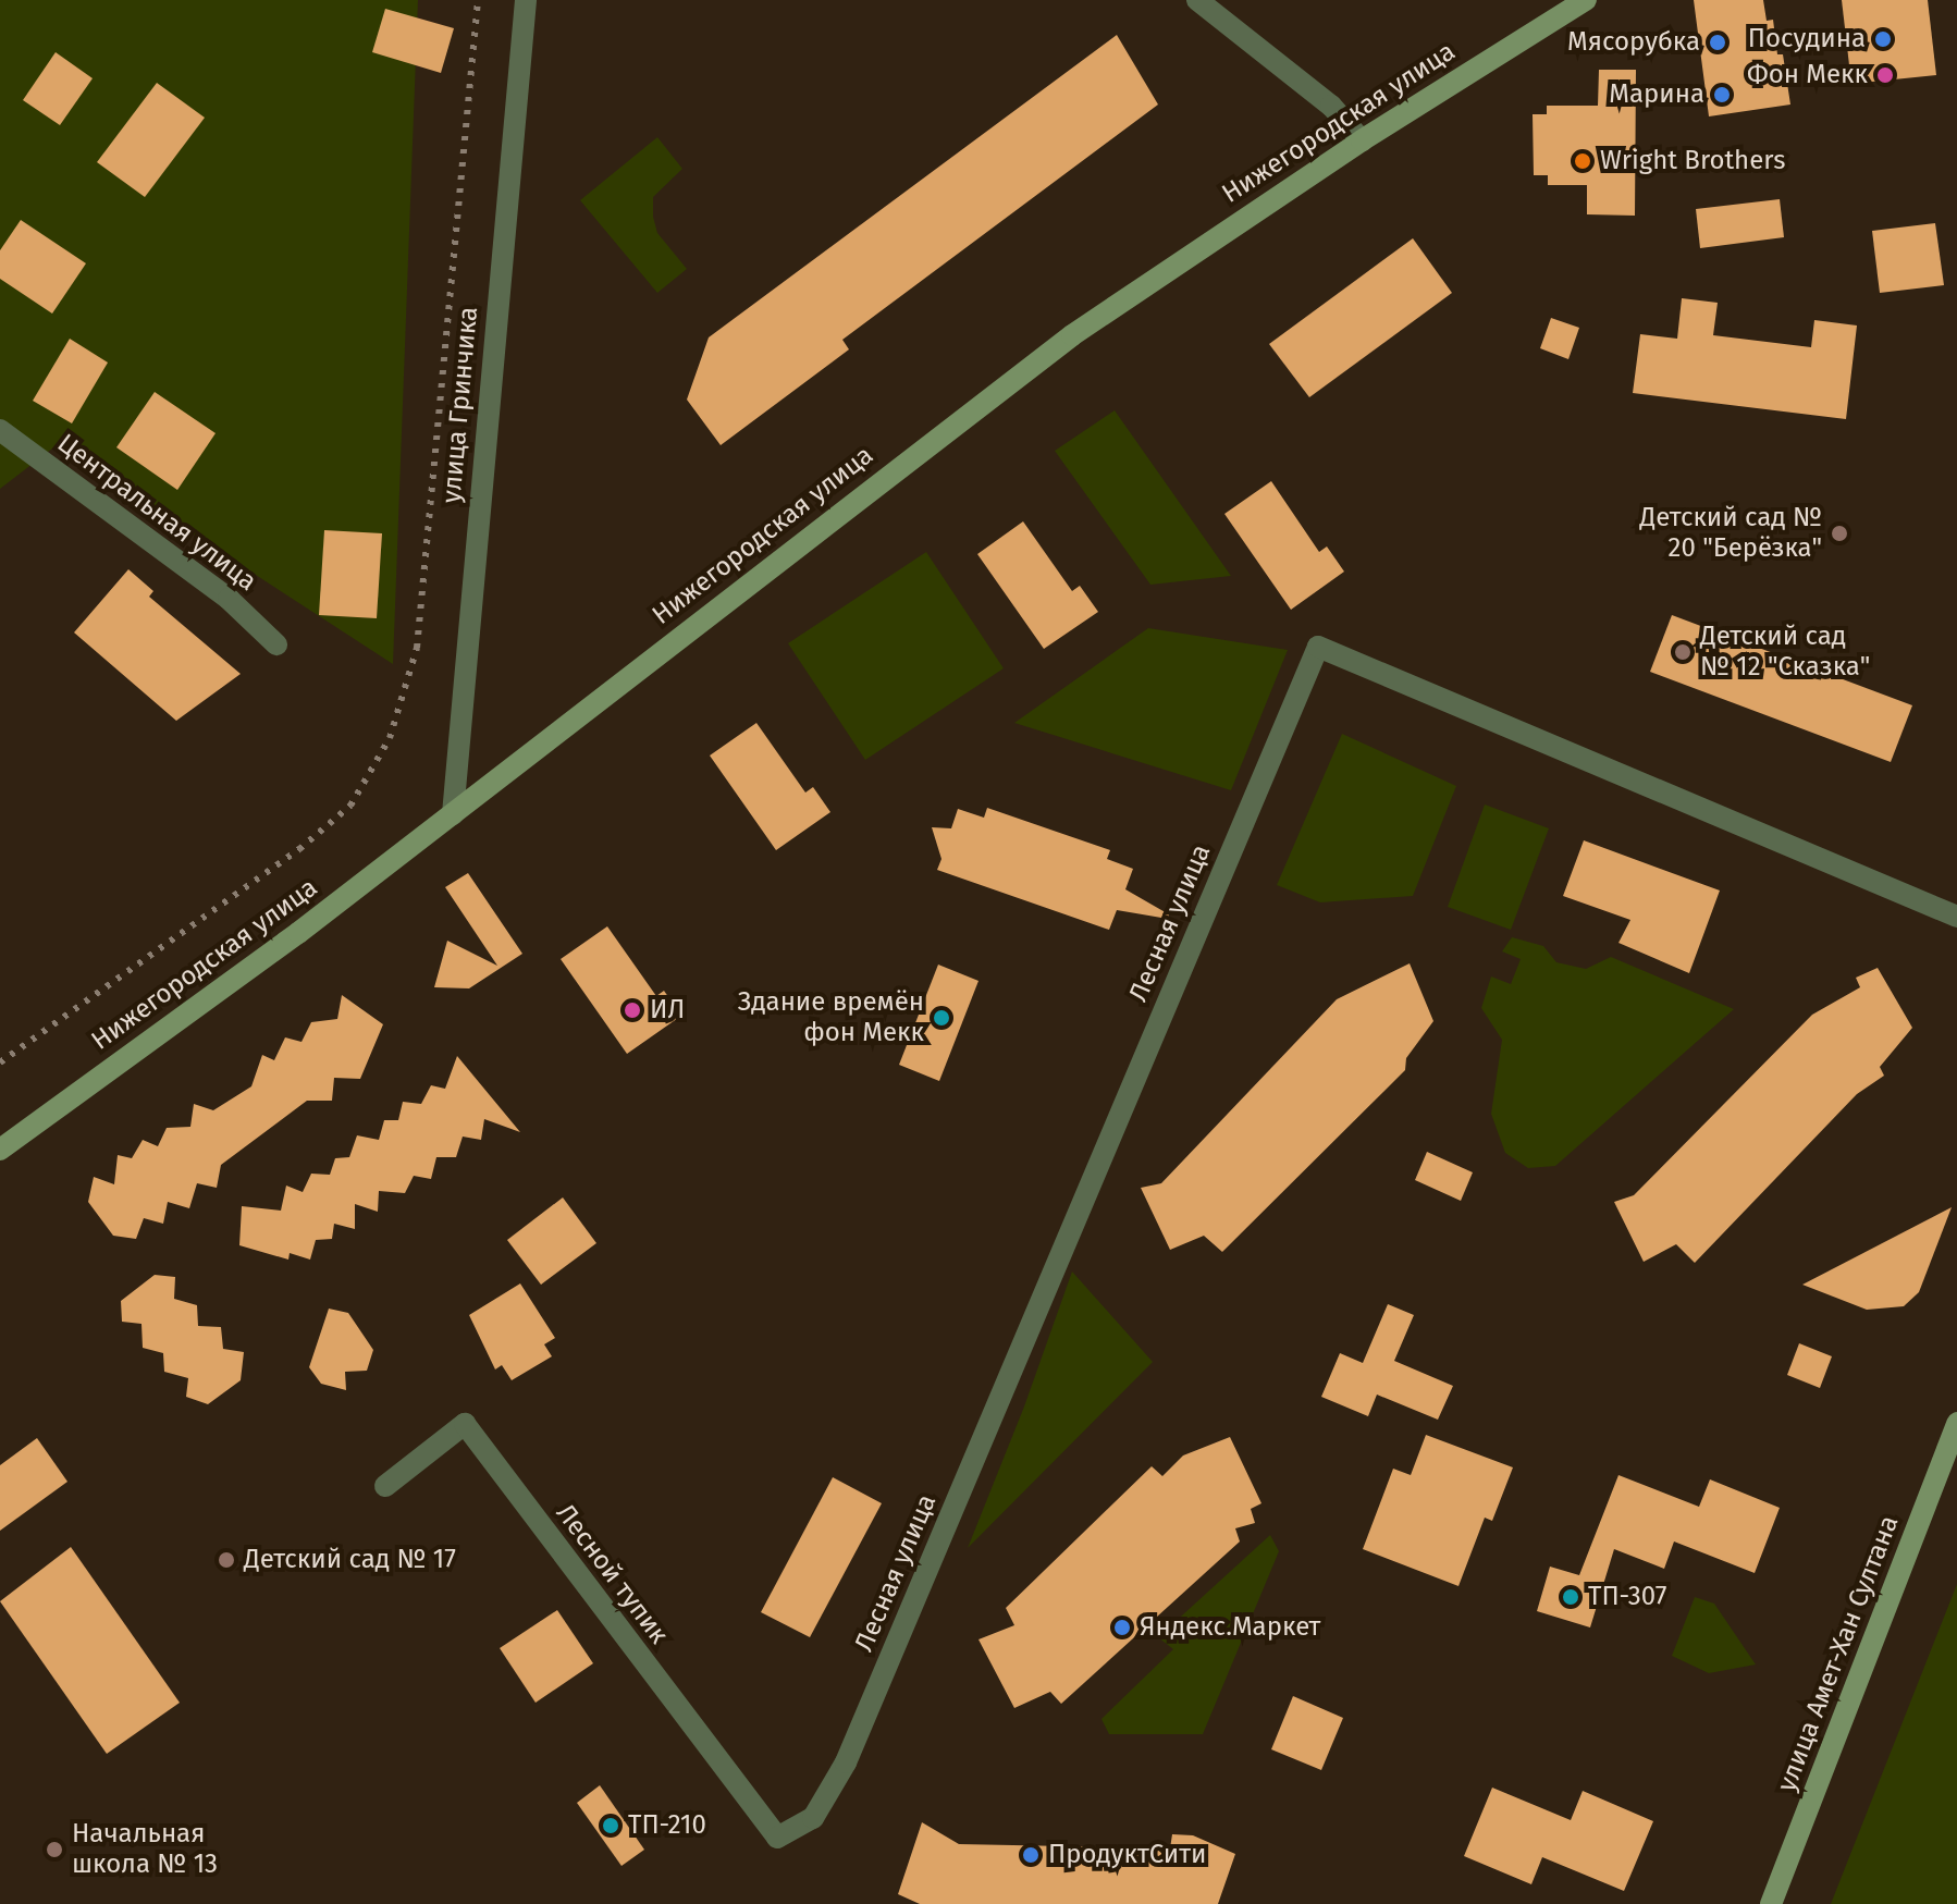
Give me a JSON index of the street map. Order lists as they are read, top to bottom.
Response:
{
  "streets": {
    "street": [
      "Нижегородская улица",
      "улица Гринчика",
      "Центральная улица",
      "Лесная улица",
      "Лесной тупик",
      "улица Амет-Хан Султана"
    ]
  },
  "crossings": [
    ["Нижегородская улица", "улица Гринчика"],
    ["Лесная улица", "Лесной тупик"]
  ],
  "places": [
    "Посудина",
    "Мясорубка",
    "Фон Мекк",
    "Марина",
    "Wright Brothers",
    "Детский сад № 20 \"Берёзка\"",
    "Детский сад № 12 \"Сказка\"",
    "ИЛ",
    "Здание времён фон Мекк",
    "Детский сад № 17",
    "ТП-307",
    "Яндекс.Маркет",
    "ТП-210",
    "Начальная школа № 13",
    "ПродуктСити"
  ]
}
